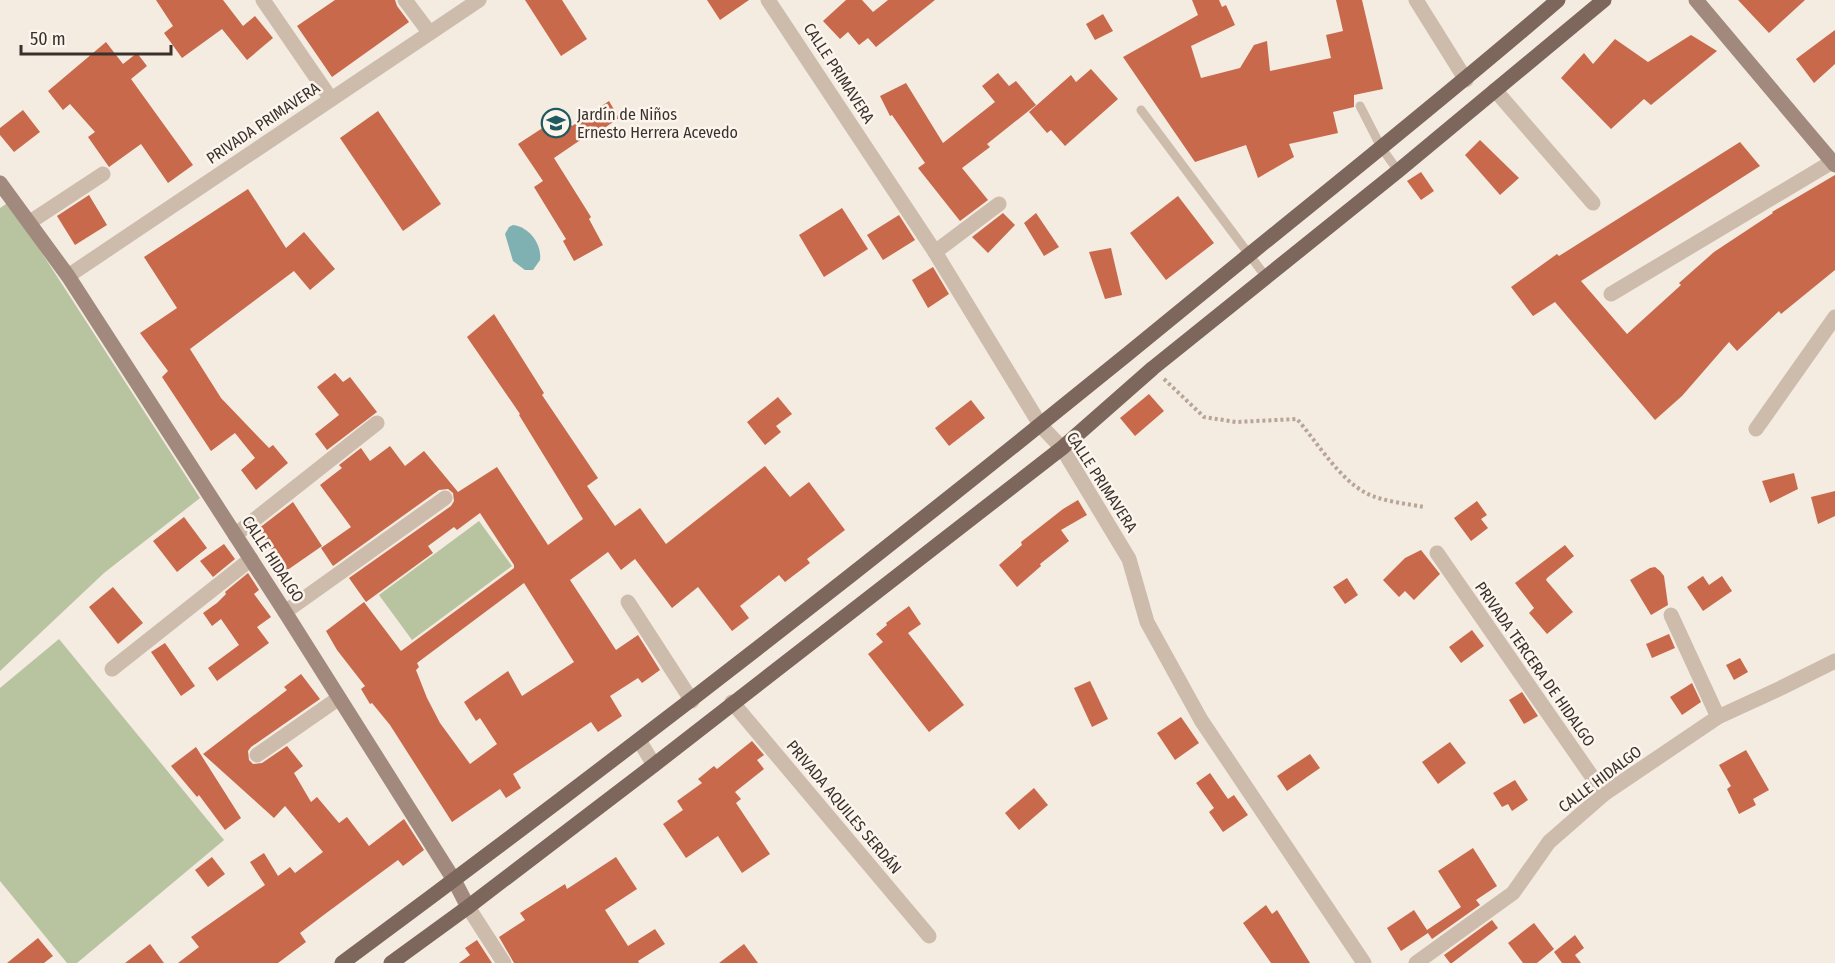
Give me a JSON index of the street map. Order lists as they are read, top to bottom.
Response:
{
  "streets": {
    "street": [
      "CALLE PRIMAVERA",
      "PRIVADA PRIMAVERA",
      "CALLE HIDALGO",
      "PRIVADA TERCERA DE HIDALGO",
      "PRIVADA AQUILES SERDÁN"
    ]
  },
  "crossings": [
    ["PRIVADA PRIMAVERA", "CALLE HIDALGO"],
    ["CALLE HIDALGO", "PRIVADA TERCERA DE HIDALGO"]
  ],
  "places": {
    "school or university": ["Jardín de Niños Ernesto Herrera Acevedo"]
  },
  "scale_bar": "50 m"
}
